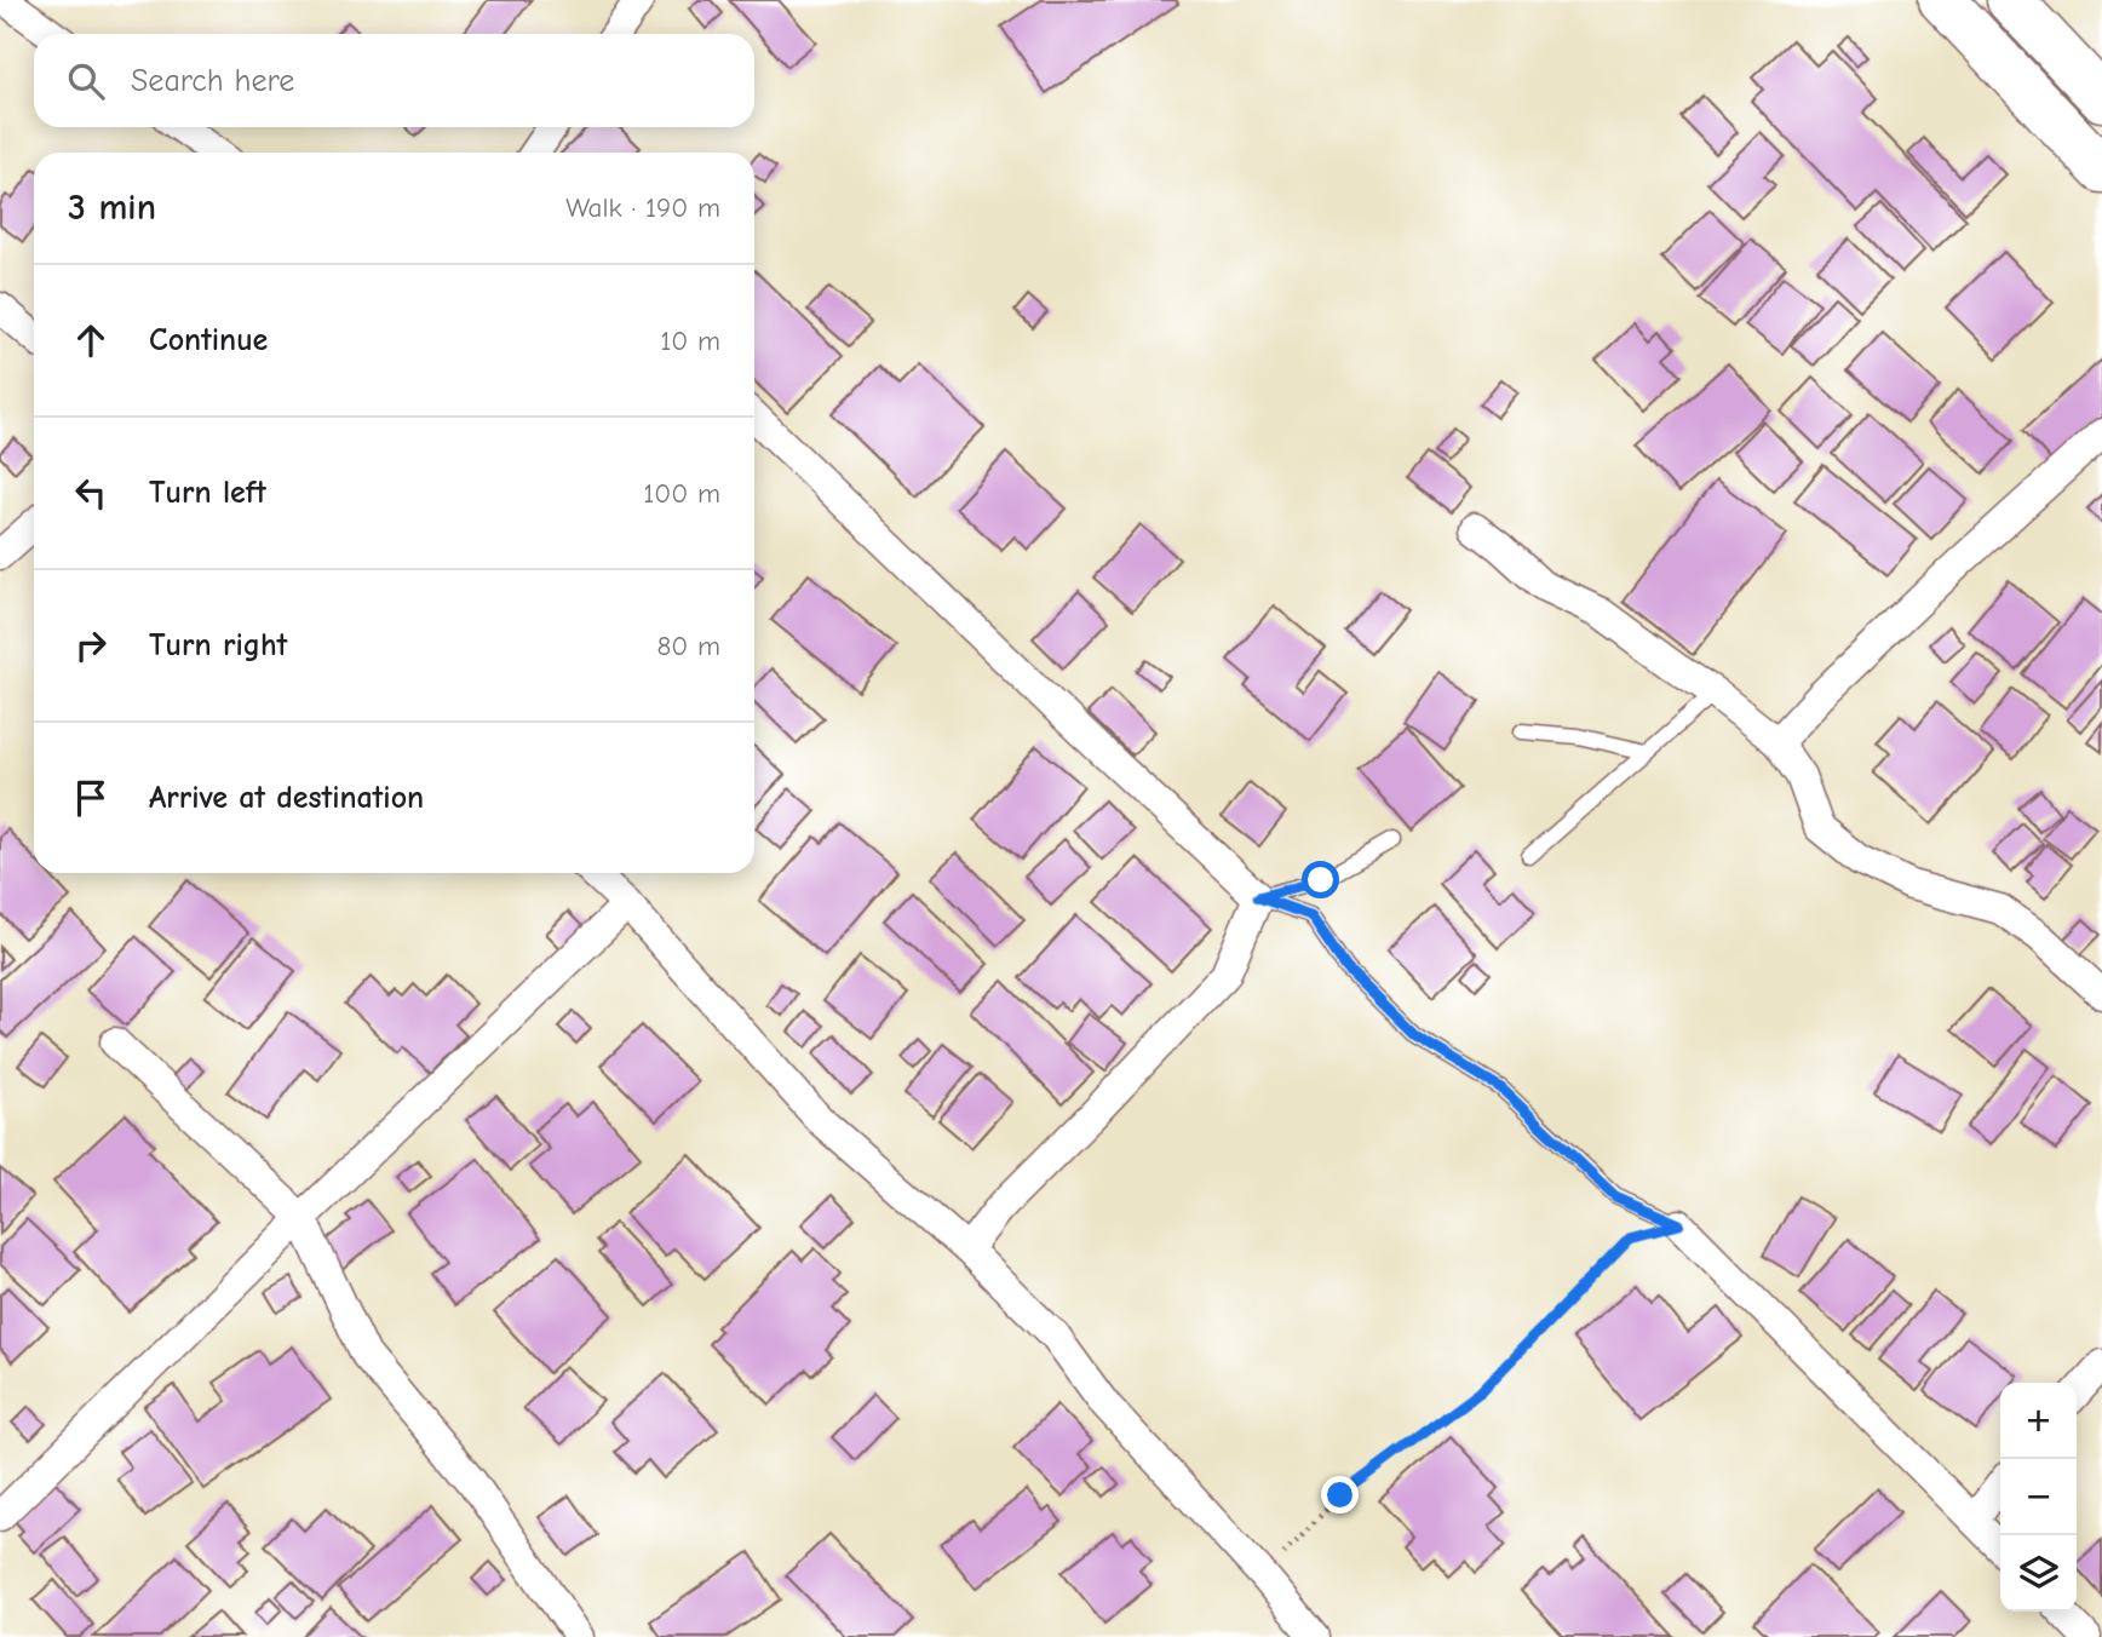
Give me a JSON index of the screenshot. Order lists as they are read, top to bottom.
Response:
{
  "page": {
    "search": "Search here",
    "heading": ["3 min", "Walk · 190 m"],
    "list": [
      ["Continue", "10 m"],
      ["Turn left", "100 m"],
      ["Turn right", "80 m"],
      "Arrive at destination"
    ],
    "map_buttons": ["+", "−"]
  }
}
